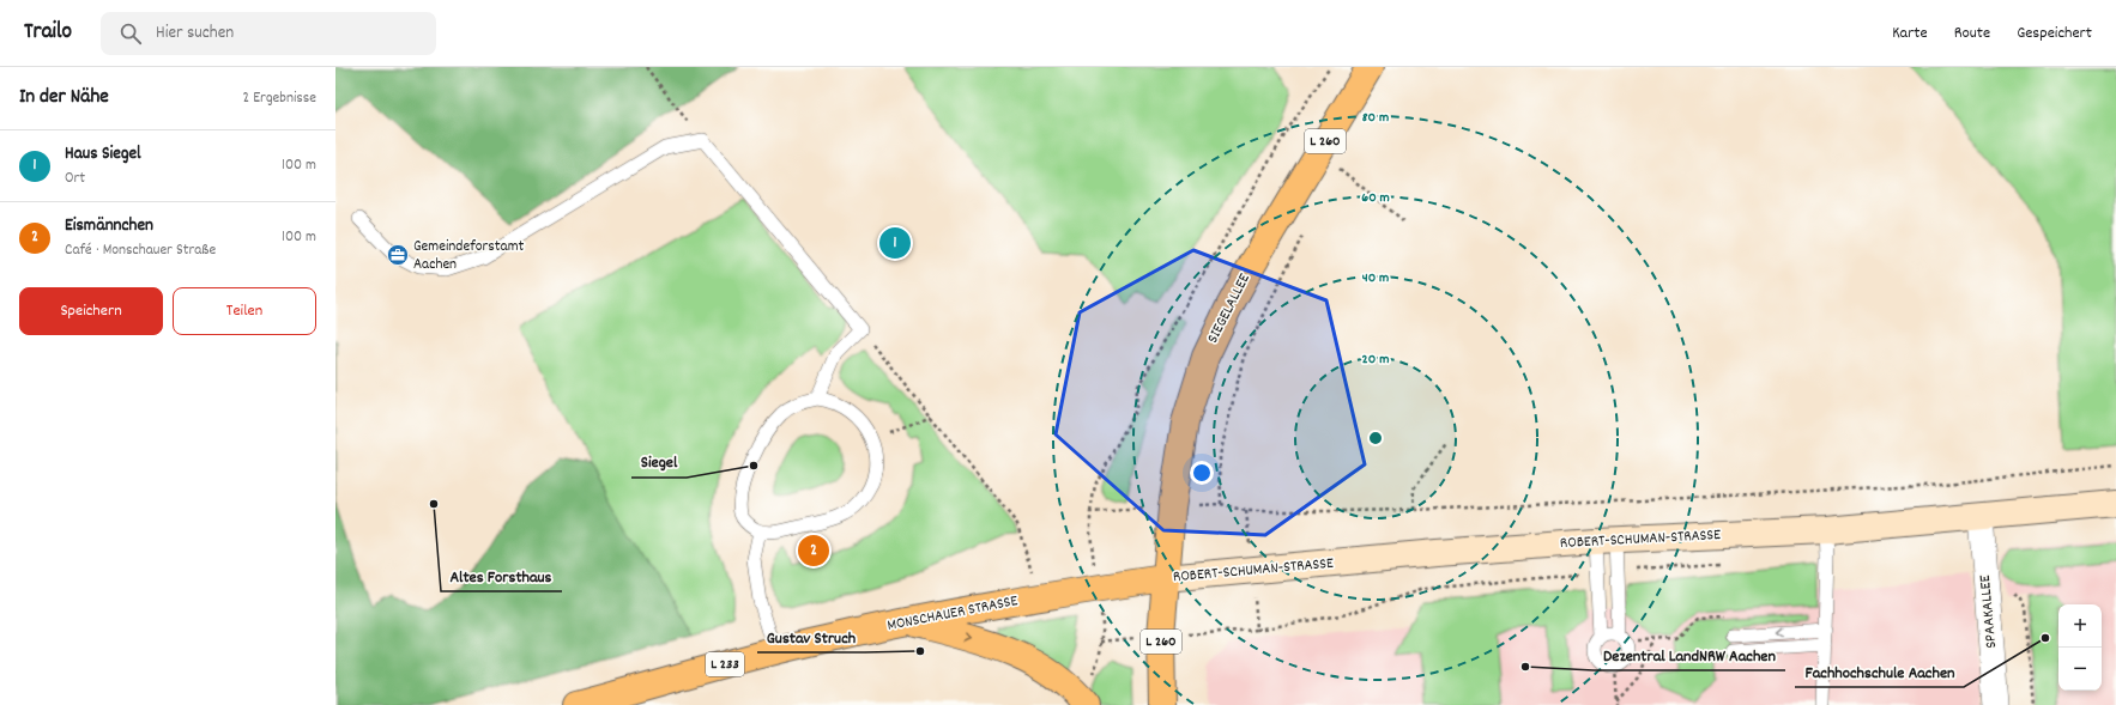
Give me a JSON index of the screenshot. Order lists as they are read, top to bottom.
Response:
{
  "streets": {
    "main road": [
      "L 260",
      "SIEGELALLEE",
      "ROBERT-SCHUMAN-STRASSE",
      "MONSCHAUER STRASSE",
      "L 233"
    ],
    "street": ["SPAAKALLEE"]
  },
  "crossings": [
    ["L 260", "SIEGELALLEE"],
    ["L 260", "ROBERT-SCHUMAN-STRASSE"],
    ["L 260", "MONSCHAUER STRASSE"],
    ["SIEGELALLEE", "ROBERT-SCHUMAN-STRASSE"],
    ["SIEGELALLEE", "MONSCHAUER STRASSE"],
    ["ROBERT-SCHUMAN-STRASSE", "SPAAKALLEE"],
    ["ROBERT-SCHUMAN-STRASSE", "MONSCHAUER STRASSE"]
  ],
  "places": {
    "office": ["Gemeindeforstamt Aachen"],
    "other": [
      "Siegel",
      "Altes Forsthaus",
      "Fachhochschule Aachen",
      "Gustav Struch",
      "Dezentral LandNRW Aachen"
    ]
  },
  "page": {
    "header": "Trailo",
    "search": "Hier suchen",
    "nav": ["Karte", "Route", "Gespeichert"],
    "heading": ["In der Nähe", "2 Ergebnisse"],
    "list": [
      {
        "mark": "1",
        "name": "Haus Siegel",
        "note": "Ort",
        "value": "100 m"
      },
      {
        "mark": "2",
        "name": "Eismännchen",
        "note": "Café · Monschauer Straße",
        "value": "100 m"
      }
    ],
    "pins": ["1", "2"],
    "buttons": ["Speichern", "Teilen"],
    "map_buttons": ["+", "−"]
  },
  "rings": [
    "80 m",
    "60 m",
    "40 m",
    "20 m"
  ]
}
